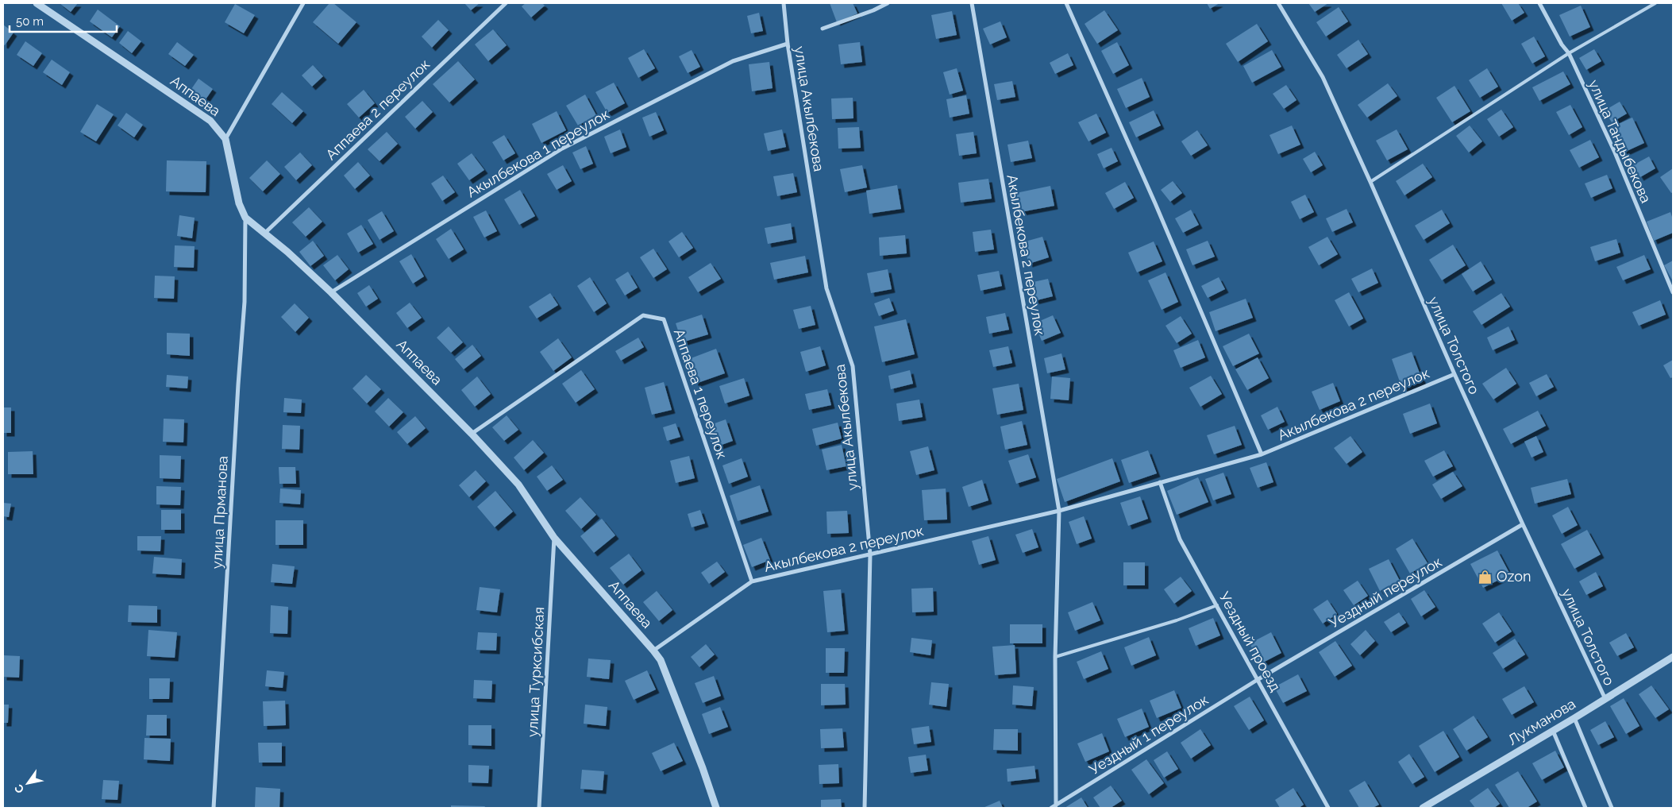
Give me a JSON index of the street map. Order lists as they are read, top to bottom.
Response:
{
  "streets": {
    "street": [
      "Аппаева",
      "улица Акылбекова",
      "Аппаева 2 переулок",
      "улица Тандыбекова",
      "Акылбекова 1 переулок",
      "Акылбекова 2 переулок",
      "улица Толстого",
      "Аппаева 1 переулок",
      "улица Прманова",
      "Уездный переулок",
      "Уездный проезд",
      "улица Турксибская",
      "Лукманова",
      "Уездный 1 переулок"
    ]
  },
  "crossings": [
    ["Аппаева", "Аппаева 2 переулок"],
    ["Аппаева", "Акылбекова 1 переулок"],
    ["Аппаева", "Акылбекова 2 переулок"],
    ["Аппаева", "Аппаева 1 переулок"],
    ["Аппаева", "улица Прманова"],
    ["Аппаева", "улица Турксибская"],
    ["улица Акылбекова", "Акылбекова 1 переулок"],
    ["улица Акылбекова", "Акылбекова 2 переулок"],
    ["Акылбекова 2 переулок", "улица Толстого"],
    ["Акылбекова 2 переулок", "Аппаева 1 переулок"],
    ["Акылбекова 2 переулок", "Уездный проезд"],
    ["Акылбекова 2 переулок", "Уездный 1 переулок"],
    ["улица Толстого", "Уездный переулок"],
    ["улица Толстого", "Лукманова"],
    ["Уездный переулок", "Уездный проезд"],
    ["Уездный переулок", "Уездный 1 переулок"],
    ["Уездный проезд", "Уездный 1 переулок"]
  ],
  "places": {
    "shop": ["Ozon"]
  },
  "scale_bar": "50 m",
  "north": "bottom left"
}
